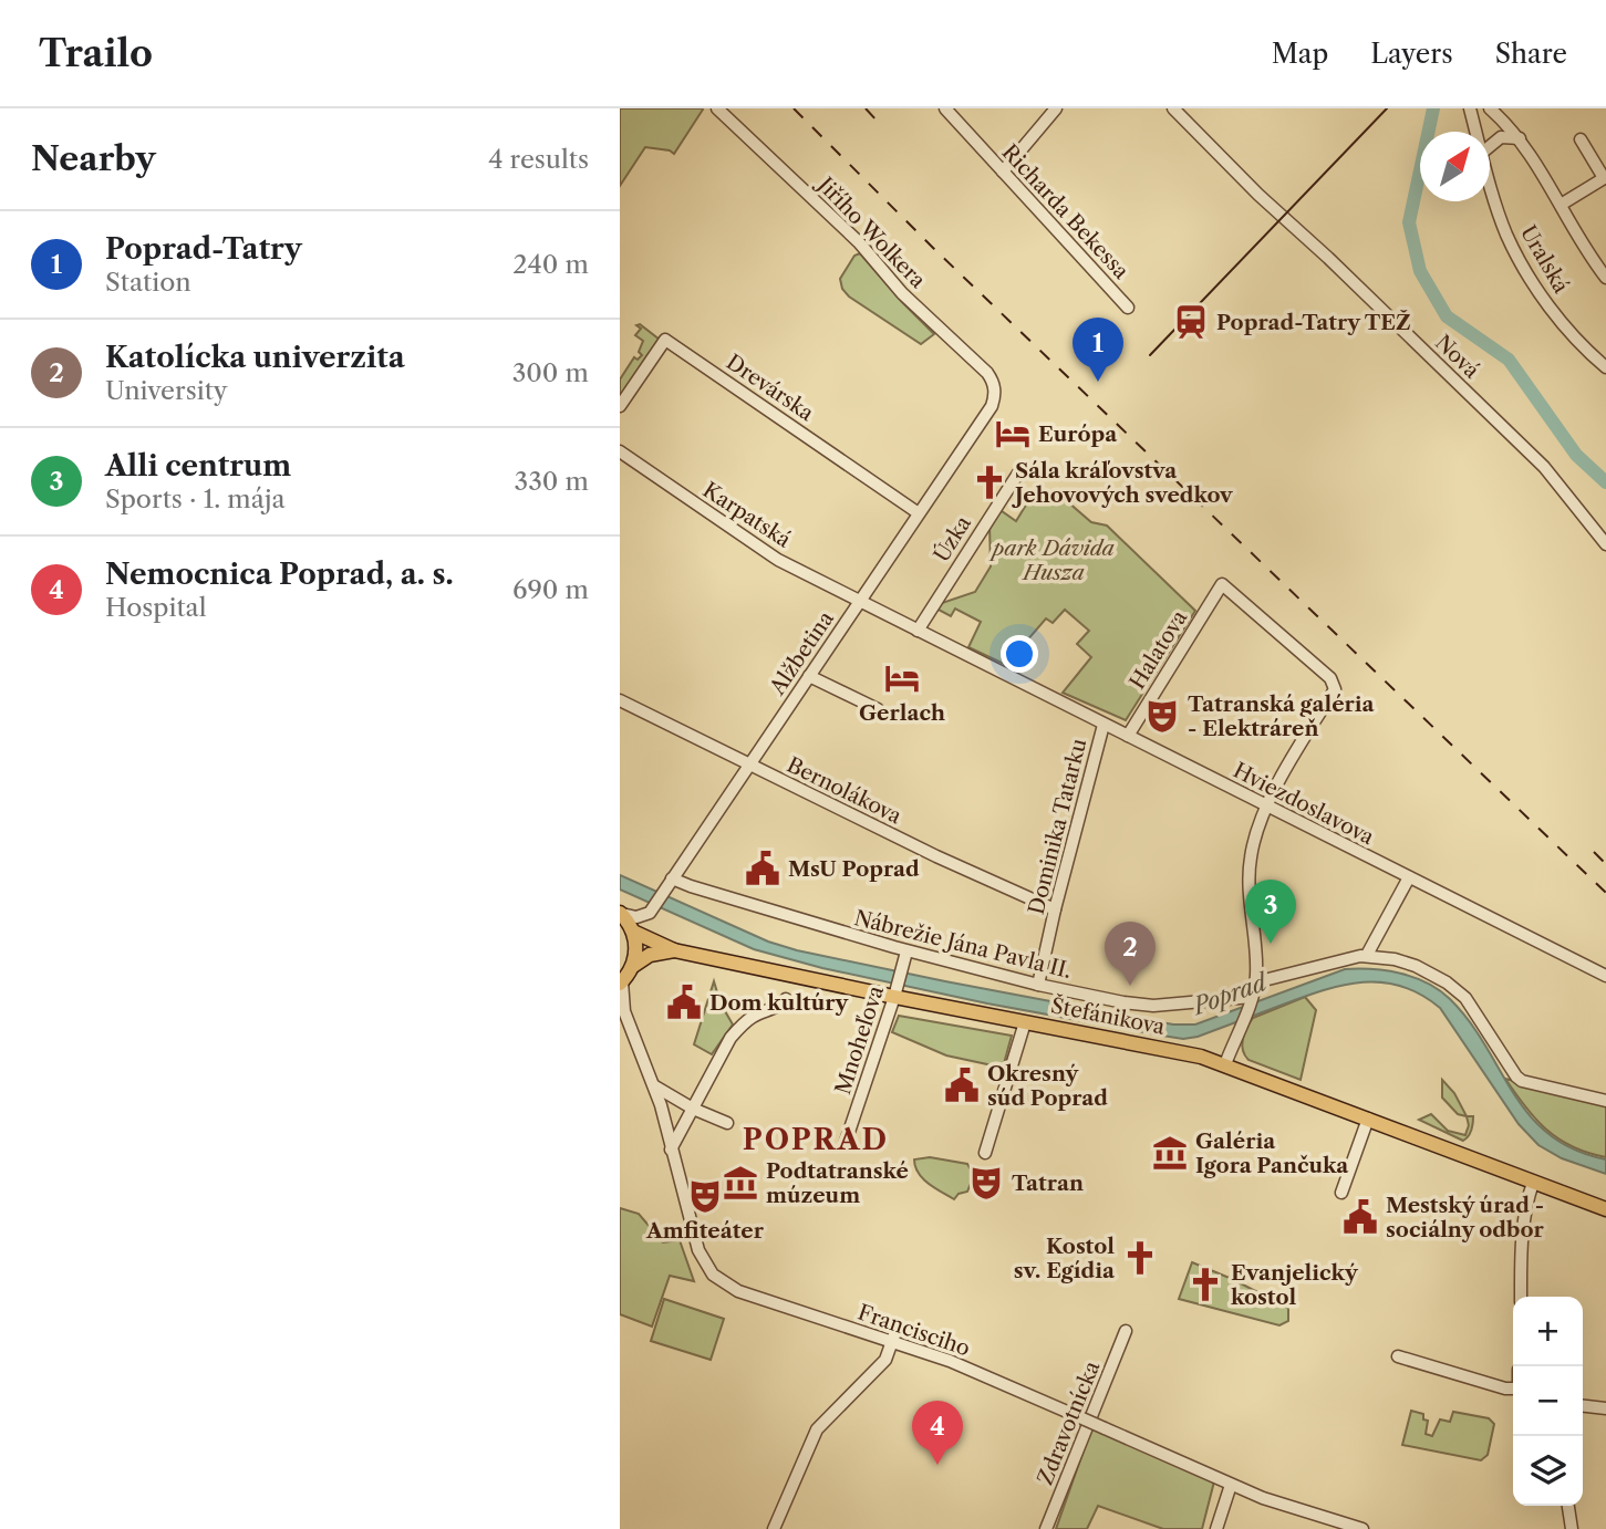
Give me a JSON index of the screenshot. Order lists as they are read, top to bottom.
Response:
{
  "streets": {
    "main road": ["Štefánikova"],
    "street": [
      "Richarda Bekessa",
      "Jiřího Wolkera",
      "Uralská",
      "Nová",
      "Drevárska",
      "Karpatská",
      "Úzka",
      "Halatova",
      "Alžbetina",
      "Bernolákova",
      "Hviezdoslavova",
      "Dominika Tatarku",
      "Nábrežie Jána Pavla II.",
      "Mnoheľova",
      "Francisciho",
      "Zdravotnícka"
    ]
  },
  "crossings": [
    ["Jiřího Wolkera", "Alžbetina"],
    ["Drevárska", "Alžbetina"],
    ["Karpatská", "Alžbetina"],
    ["Karpatská", "Hviezdoslavova"],
    ["Úzka", "Hviezdoslavova"],
    ["Halatova", "Hviezdoslavova"],
    ["Alžbetina", "Bernolákova"],
    ["Alžbetina", "Hviezdoslavova"],
    ["Alžbetina", "Nábrežie Jána Pavla II."],
    ["Bernolákova", "Dominika Tatarku"],
    ["Hviezdoslavova", "Dominika Tatarku"],
    ["Dominika Tatarku", "Nábrežie Jána Pavla II."],
    ["Nábrežie Jána Pavla II.", "Mnoheľova"],
    ["Štefánikova", "Mnoheľova"]
  ],
  "districts": ["POPRAD"],
  "water": ["Poprad"],
  "parks": ["park Dávida Husza"],
  "places": {
    "station": ["Poprad-Tatry TEŽ"],
    "hotel": ["Európa", "Gerlach"],
    "church": ["Sála kráľovstva Jehovových svedkov", "Kostol sv. Egídia", "Evanjelický kostol"],
    "theatre": ["Tatranská galéria - Elektráreň", "Tatran", "Amfiteáter"],
    "public building": [
      "MsU Poprad",
      "Dom kultúry",
      "Okresný súd Poprad",
      "Mestský úrad - sociálny odbor"
    ],
    "museum": ["Galéria Igora Pančuka", "Podtatranské múzeum"]
  },
  "north": "top right",
  "page": {
    "header": "Trailo",
    "nav": ["Map", "Layers", "Share"],
    "heading": ["Nearby", "4 results"],
    "list": [
      {
        "mark": "1",
        "name": "Poprad-Tatry",
        "note": "Station",
        "value": "240 m"
      },
      {
        "mark": "2",
        "name": "Katolícka univerzita",
        "note": "University",
        "value": "300 m"
      },
      {
        "mark": "3",
        "name": "Alli centrum",
        "note": "Sports · 1. mája",
        "value": "330 m"
      },
      {
        "mark": "4",
        "name": "Nemocnica Poprad, a. s.",
        "note": "Hospital",
        "value": "690 m"
      }
    ],
    "pins": [
      "1",
      "3",
      "2",
      "4"
    ],
    "map_buttons": ["+", "−"]
  }
}
